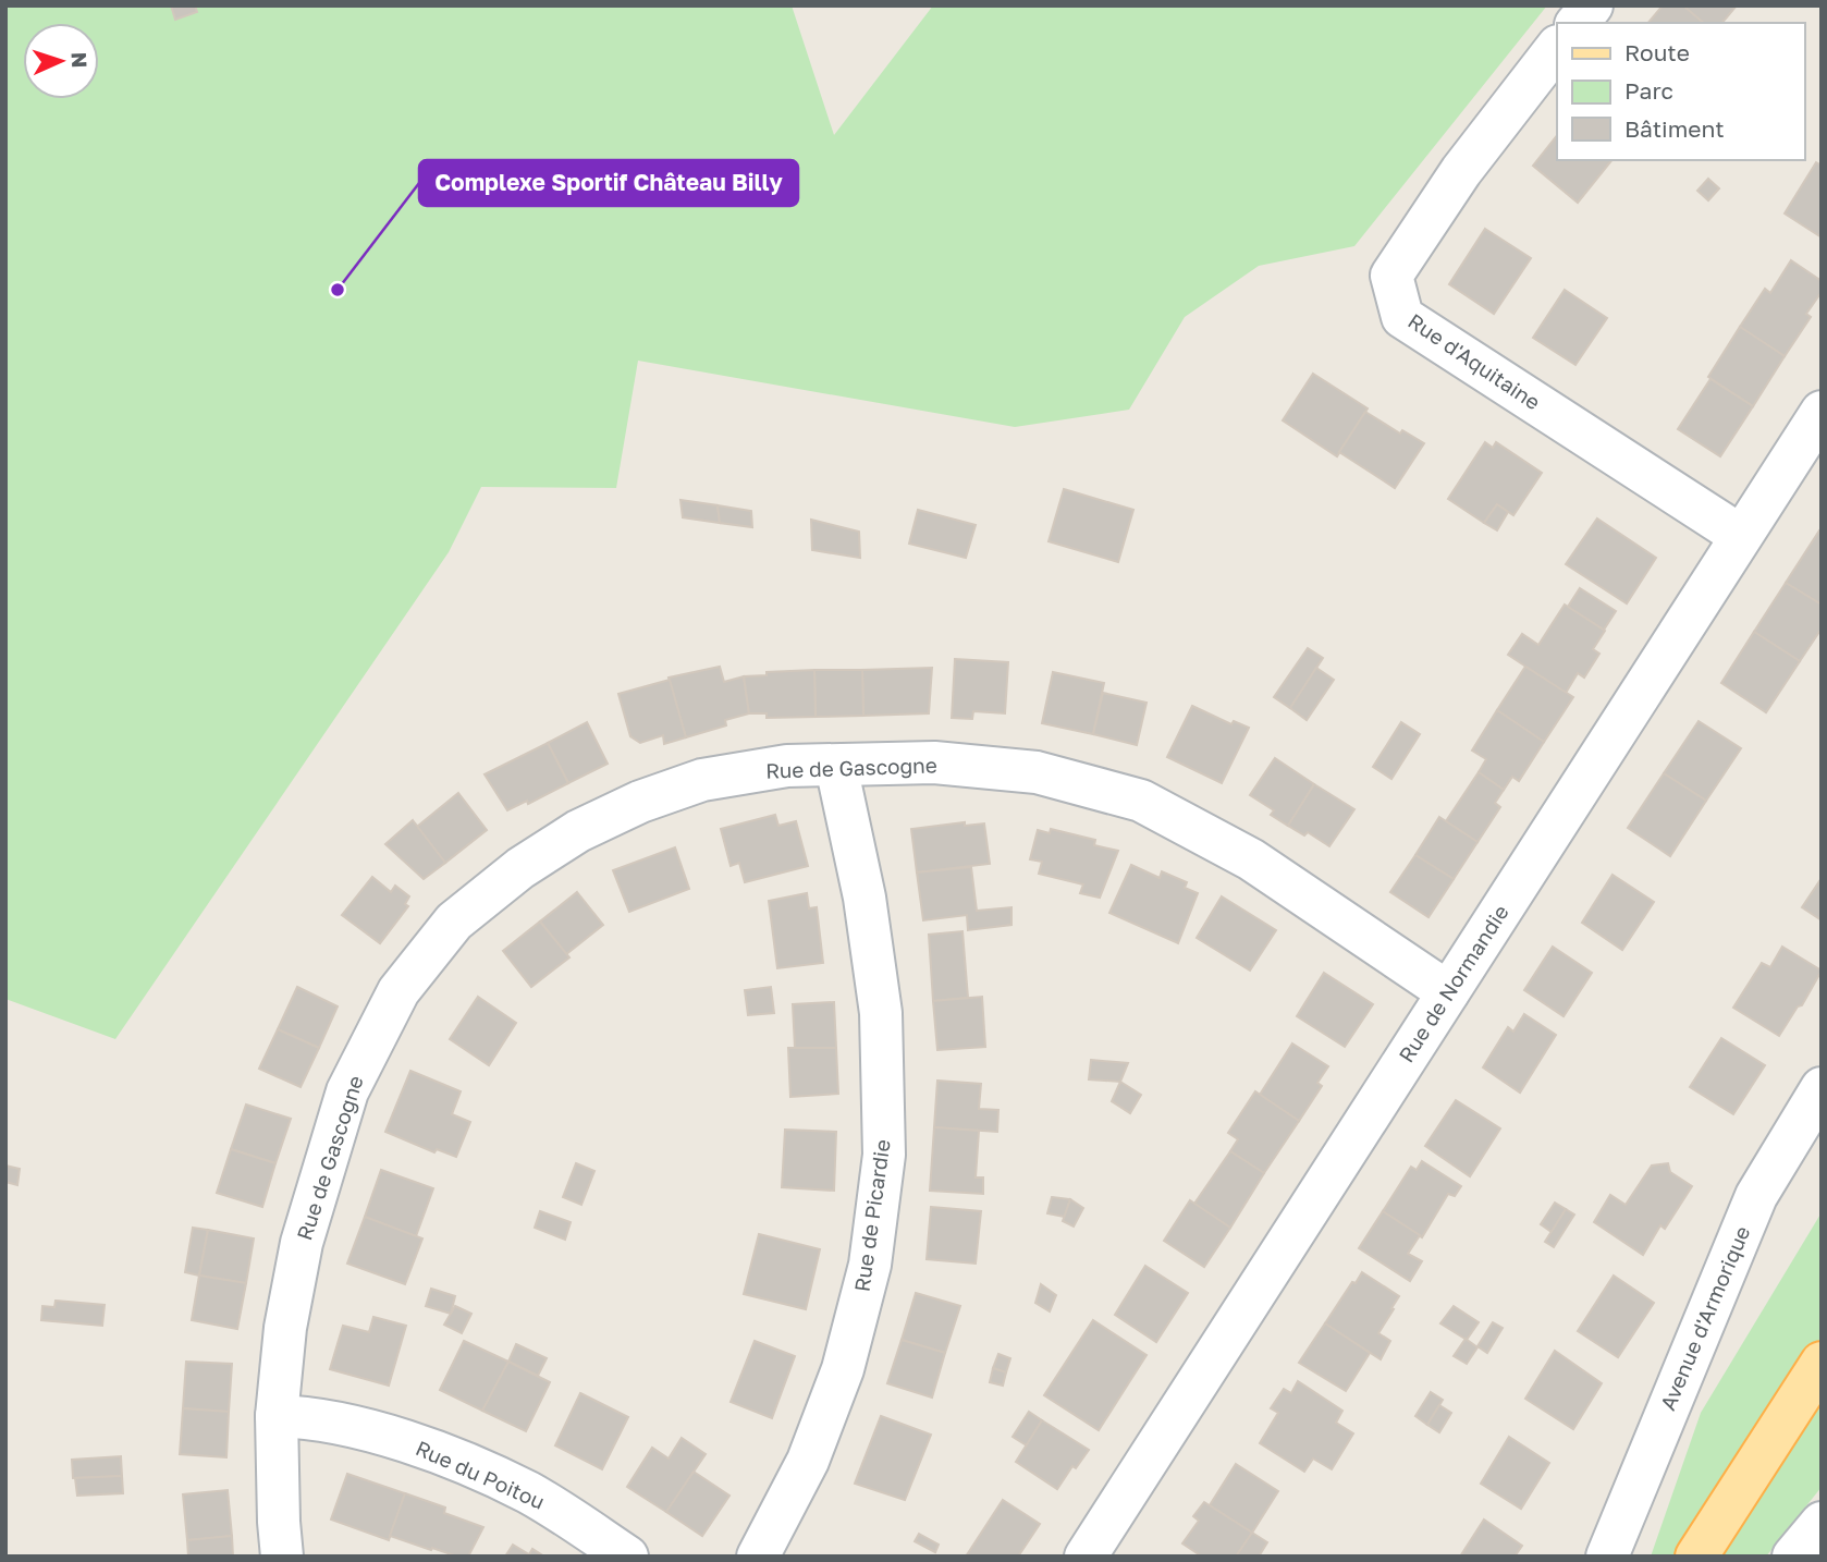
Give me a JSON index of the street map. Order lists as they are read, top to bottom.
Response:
{
  "streets": {
    "street": [
      "Rue d'Aquitaine",
      "Rue de Gascogne",
      "Rue de Normandie",
      "Rue de Picardie",
      "Avenue d'Armorique",
      "Rue du Poitou"
    ]
  },
  "crossings": [
    ["Rue d'Aquitaine", "Rue de Normandie"],
    ["Rue de Gascogne", "Rue de Normandie"],
    ["Rue de Gascogne", "Rue de Picardie"],
    ["Rue de Gascogne", "Rue du Poitou"]
  ],
  "places": ["Complexe Sportif Château Billy"],
  "legend": ["Route", "Parc", "Bâtiment"],
  "north": "right"
}
